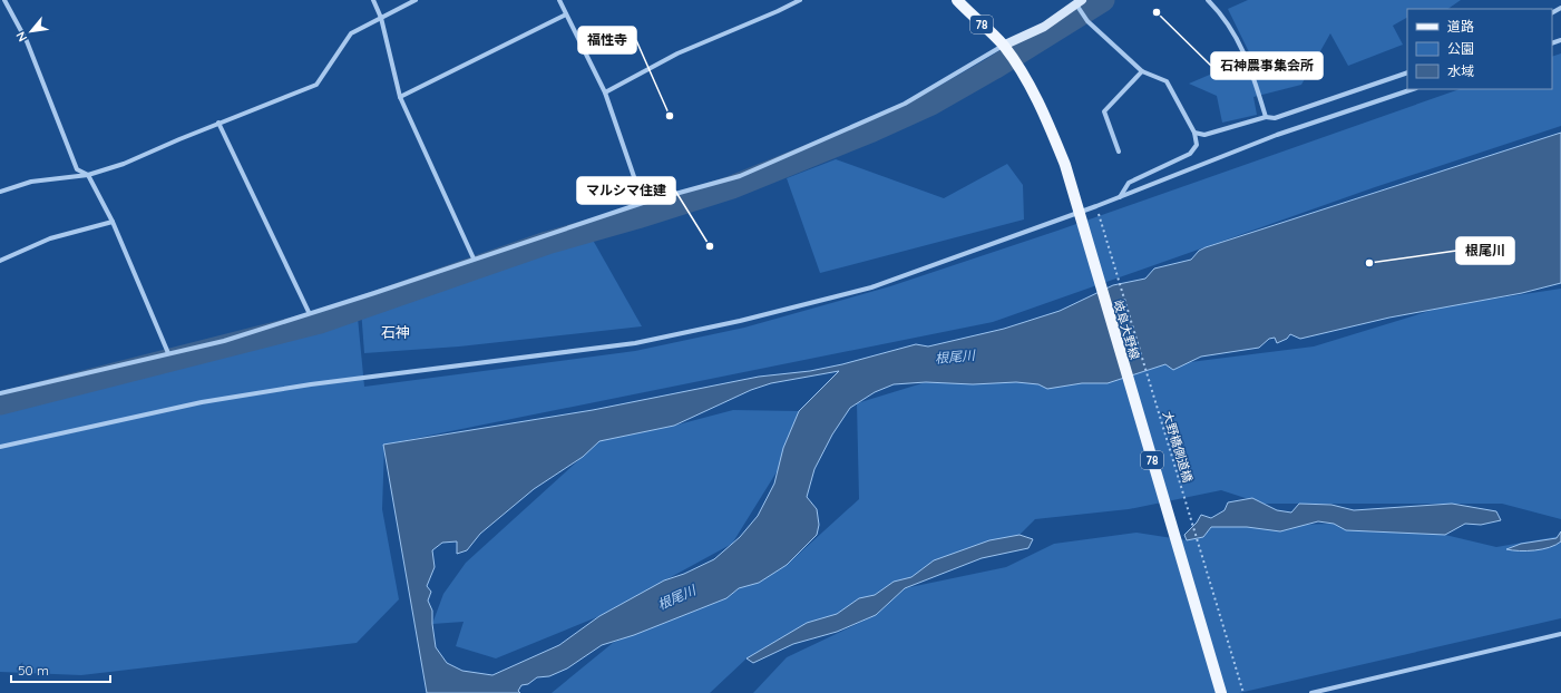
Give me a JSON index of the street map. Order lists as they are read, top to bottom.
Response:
{
  "streets": {
    "main road": ["78", "岐阜大野線"],
    "path": ["大野橋側道橋"]
  },
  "districts": ["石神"],
  "water": ["根尾川"],
  "places": [
    "石神農事集会所",
    "福性寺",
    "マルシマ住建",
    "根尾川"
  ],
  "legend": ["道路", "公園", "水域"],
  "scale_bar": "50 m",
  "north": "bottom left"
}
